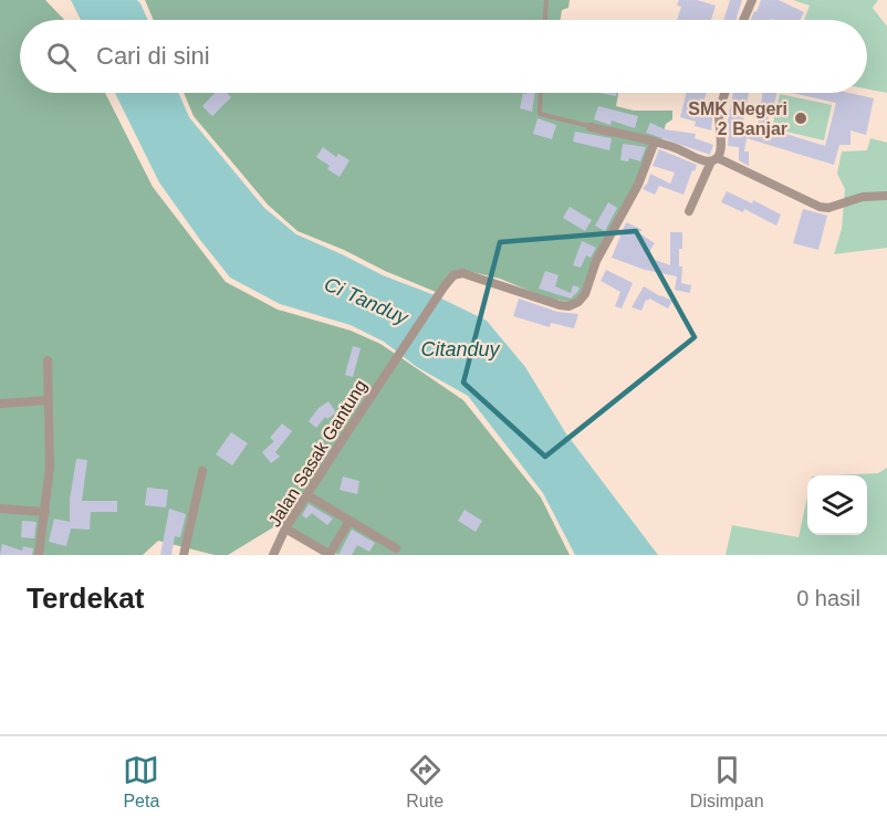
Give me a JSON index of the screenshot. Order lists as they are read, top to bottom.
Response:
{
  "streets": {
    "street": ["Jalan Sasak Gantung"]
  },
  "water": ["Ci Tanduy", "Citanduy"],
  "places": ["SMK Negeri 2 Banjar"],
  "page": {
    "search": "Cari di sini",
    "heading": ["Terdekat", "0 hasil"],
    "nav": ["Peta", "Rute", "Disimpan"]
  }
}
